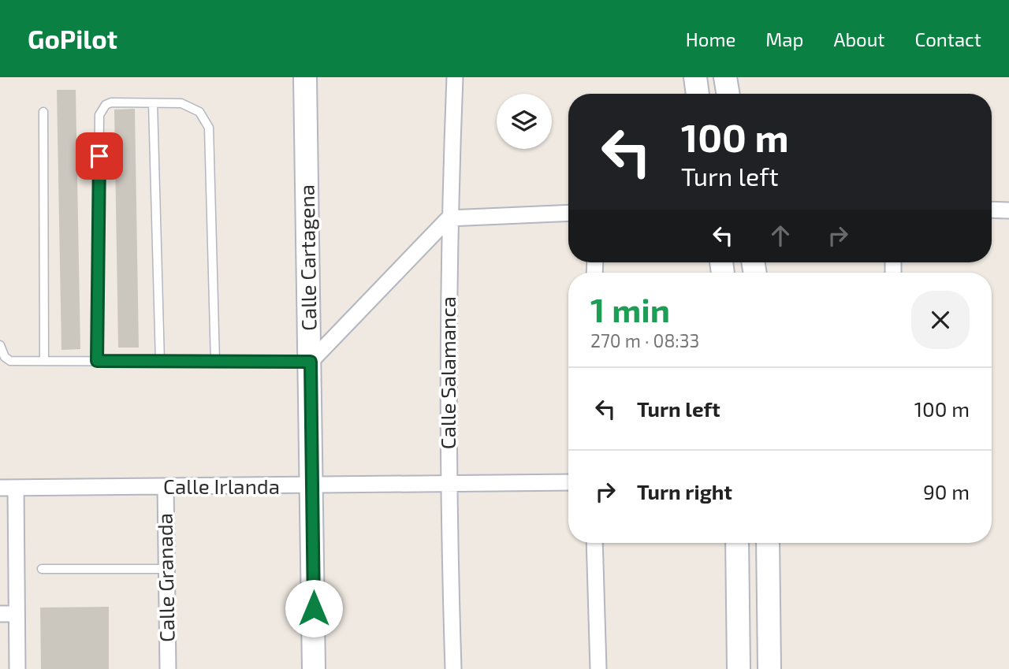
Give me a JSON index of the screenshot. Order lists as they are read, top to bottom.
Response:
{
  "streets": {
    "main road": ["Calle Cartagena"],
    "street": ["Calle Salamanca", "Calle Irlanda", "Calle Granada"]
  },
  "crossings": [
    ["Calle Cartagena", "Calle Irlanda"],
    ["Calle Salamanca", "Calle Irlanda"],
    ["Calle Irlanda", "Calle Granada"]
  ],
  "page": {
    "header": "GoPilot",
    "nav": [
      "Home",
      "Map",
      "About",
      "Contact"
    ],
    "turn": ["100 m", "Turn left"],
    "heading": ["1 min", "270 m · 08:33"],
    "list": [
      {
        "name": "Turn left",
        "value": "100 m"
      },
      {
        "name": "Turn right",
        "value": "90 m"
      }
    ]
  }
}
